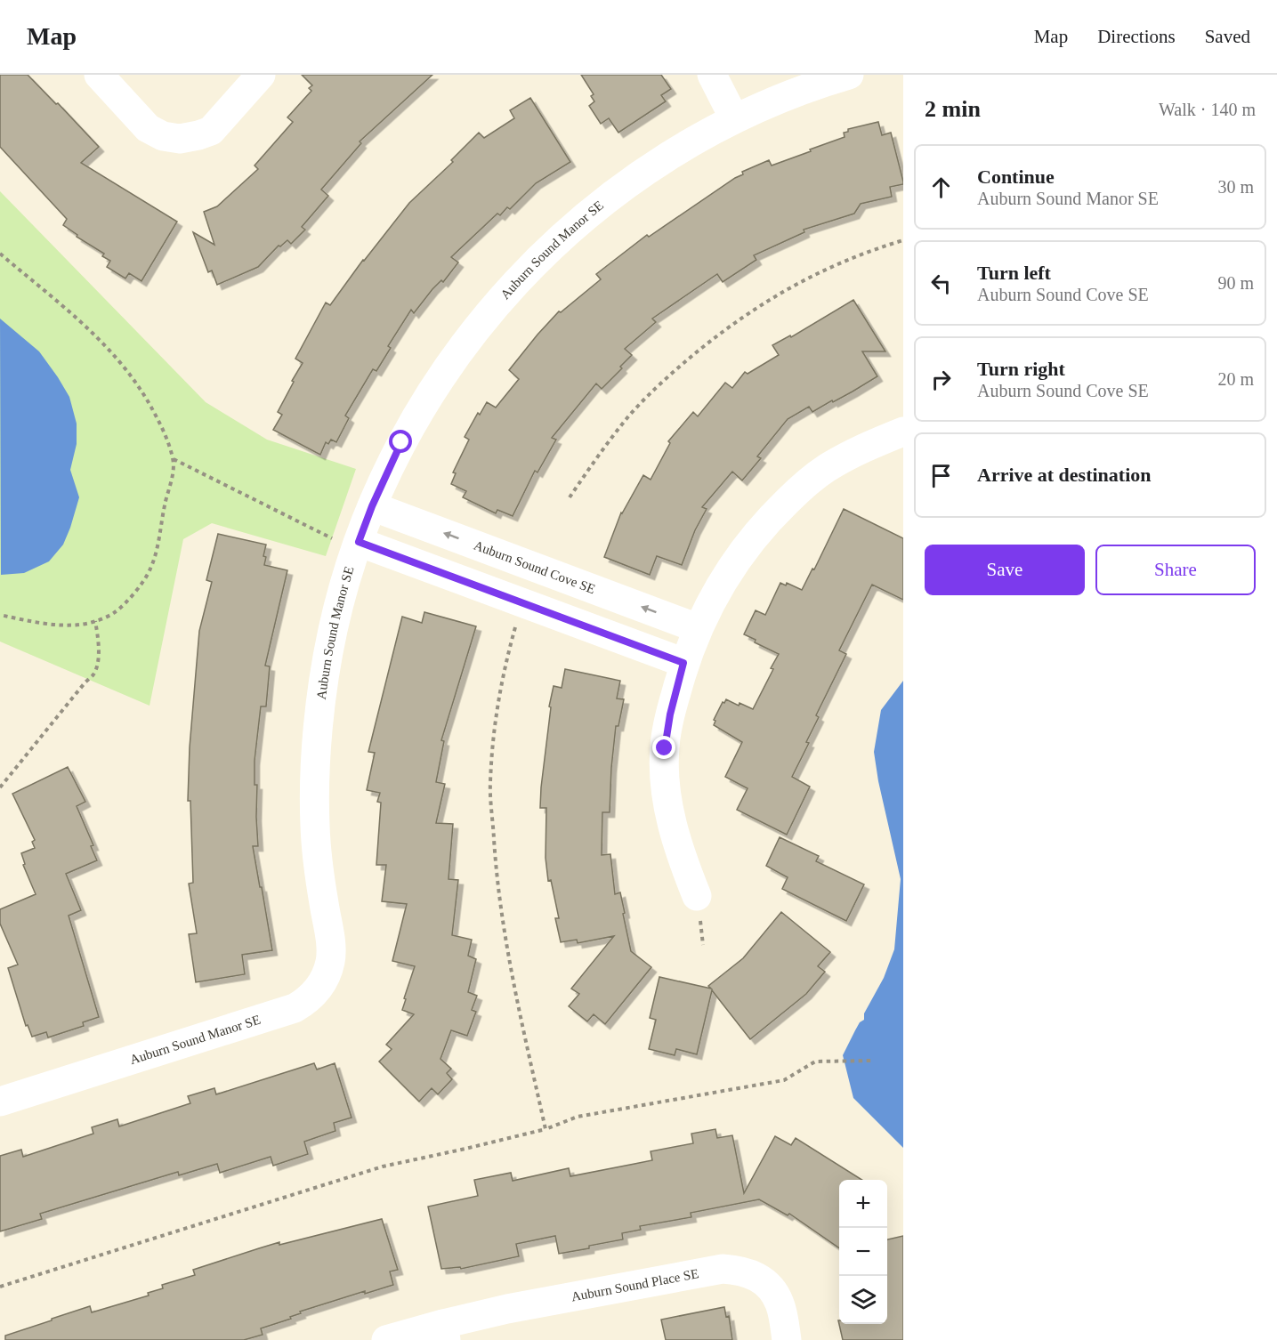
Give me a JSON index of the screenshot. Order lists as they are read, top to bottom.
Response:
{
  "streets": {
    "street": ["Auburn Sound Manor SE", "Auburn Sound Cove SE", "Auburn Sound Place SE"]
  },
  "crossings": [
    ["Auburn Sound Manor SE", "Auburn Sound Cove SE"]
  ],
  "page": {
    "header": "Map",
    "nav": ["Map", "Directions", "Saved"],
    "heading": ["2 min", "Walk · 140 m"],
    "list": [
      ["Continue", "Auburn Sound Manor SE", "30 m"],
      ["Turn left", "Auburn Sound Cove SE", "90 m"],
      ["Turn right", "Auburn Sound Cove SE", "20 m"],
      "Arrive at destination"
    ],
    "buttons": ["Save", "Share"],
    "map_buttons": ["+", "−"]
  }
}
